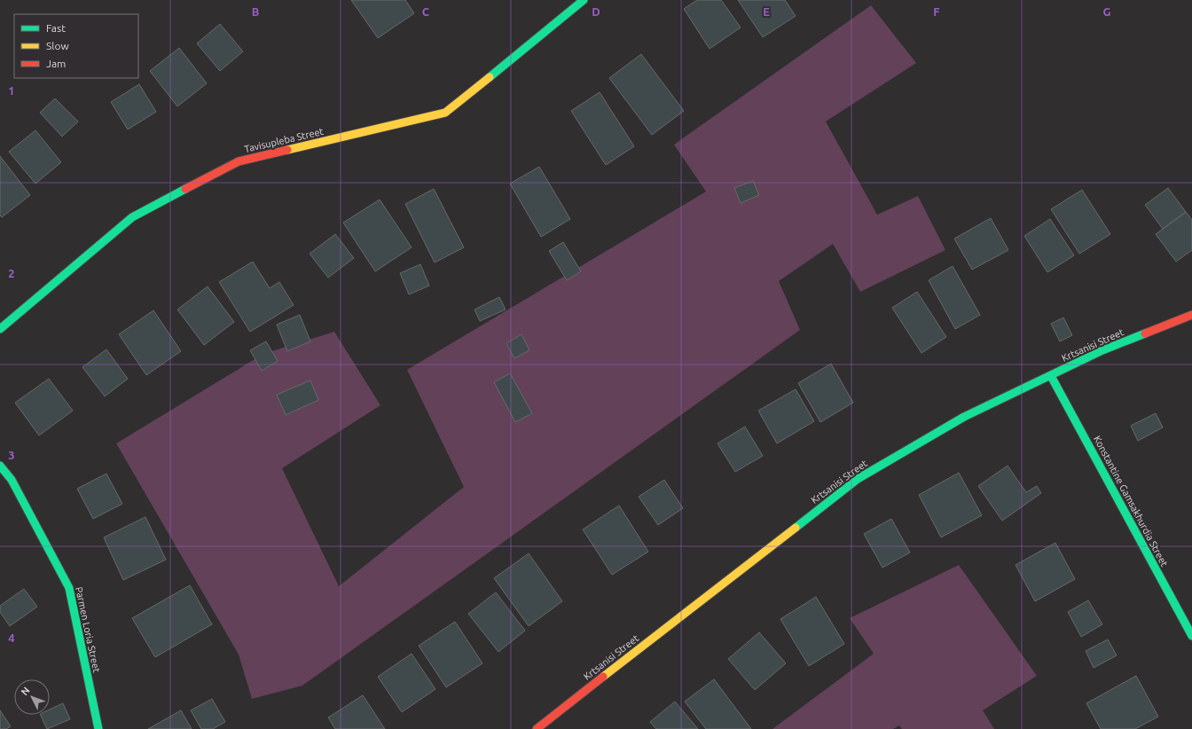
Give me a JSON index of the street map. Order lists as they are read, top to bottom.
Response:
{
  "streets": {
    "street": [
      "Tavisupleba Street",
      "Krtsanisi Street",
      "Konstantine Gamsakhurdia Street",
      "Parmen Loria Street"
    ]
  },
  "crossings": [
    ["Krtsanisi Street", "Konstantine Gamsakhurdia Street"]
  ],
  "legend": ["Fast", "Slow", "Jam"],
  "north": "top left",
  "grid": {
    "columns": [
      "B",
      "C",
      "D",
      "E",
      "F",
      "G"
    ],
    "rows": [
      "1",
      "2",
      "3",
      "4"
    ]
  }
}
